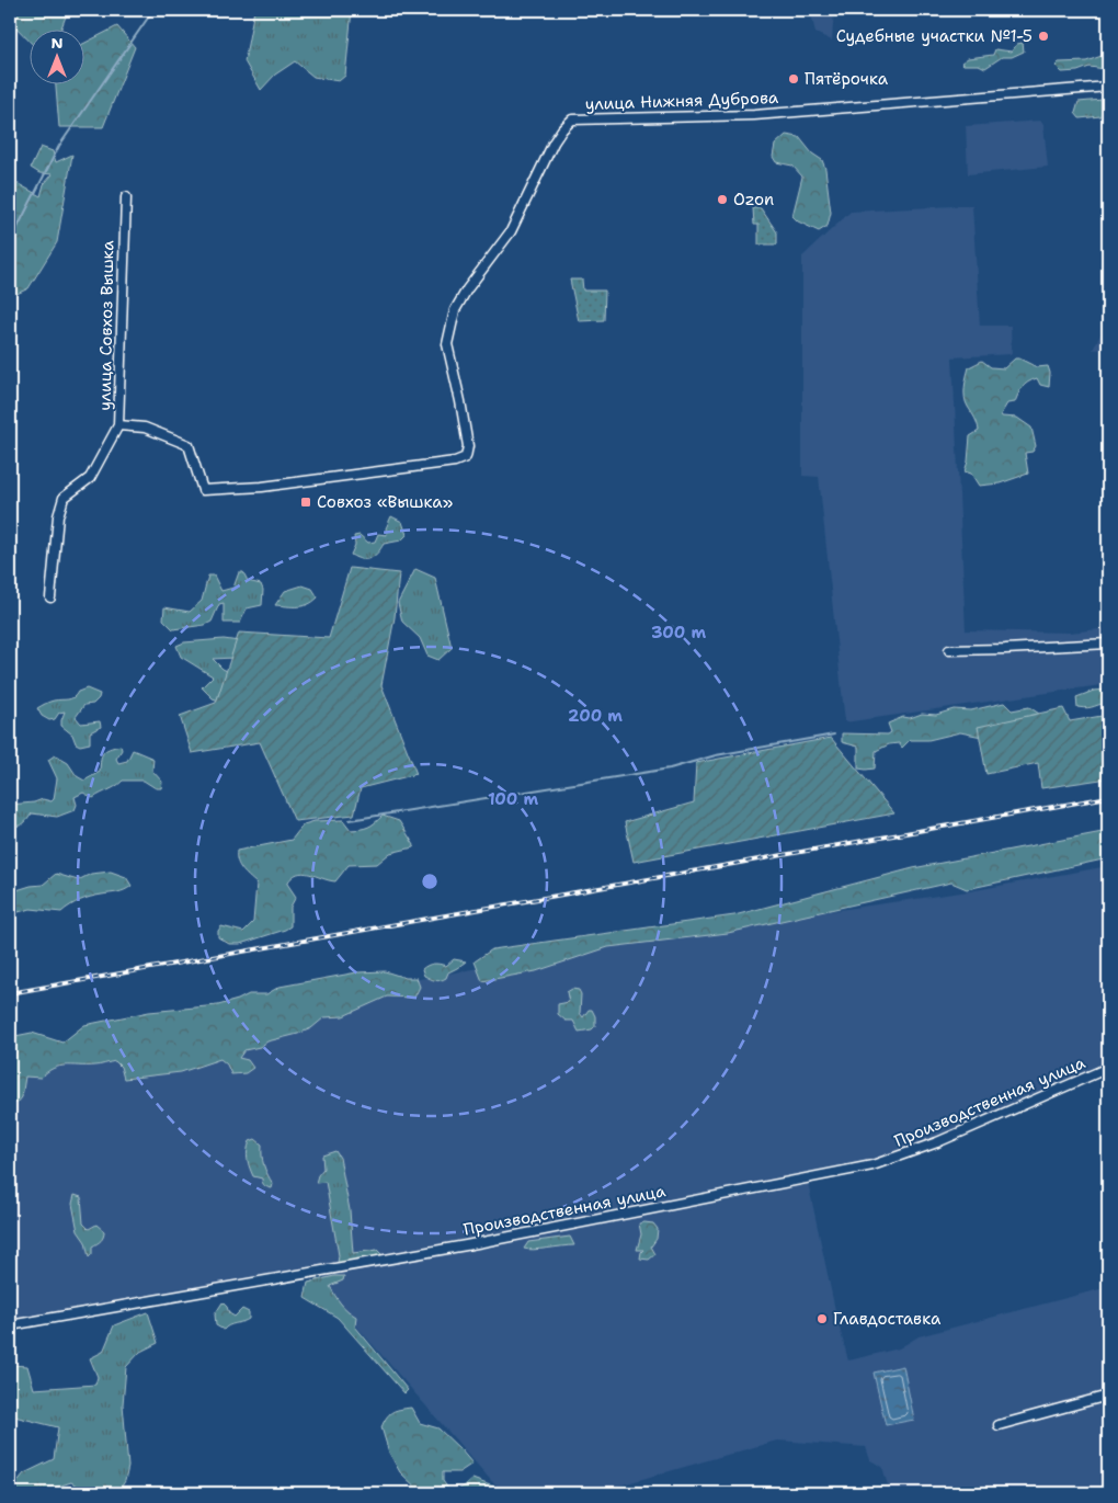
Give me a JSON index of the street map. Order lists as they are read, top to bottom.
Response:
{
  "streets": {
    "street": ["улица Нижняя Дуброва", "улица Совхоз Вышка", "Производственная улица"]
  },
  "crossings": [
    ["улица Нижняя Дуброва", "улица Совхоз Вышка"]
  ],
  "places": {
    "other": [
      "Судебные участки №1-5",
      "Пятёрочка",
      "Ozon",
      "Главдоставка"
    ],
    "transit": ["Совхоз «Вышка»"]
  },
  "north": "top",
  "rings": ["300 m", "200 m", "100 m"]
}
